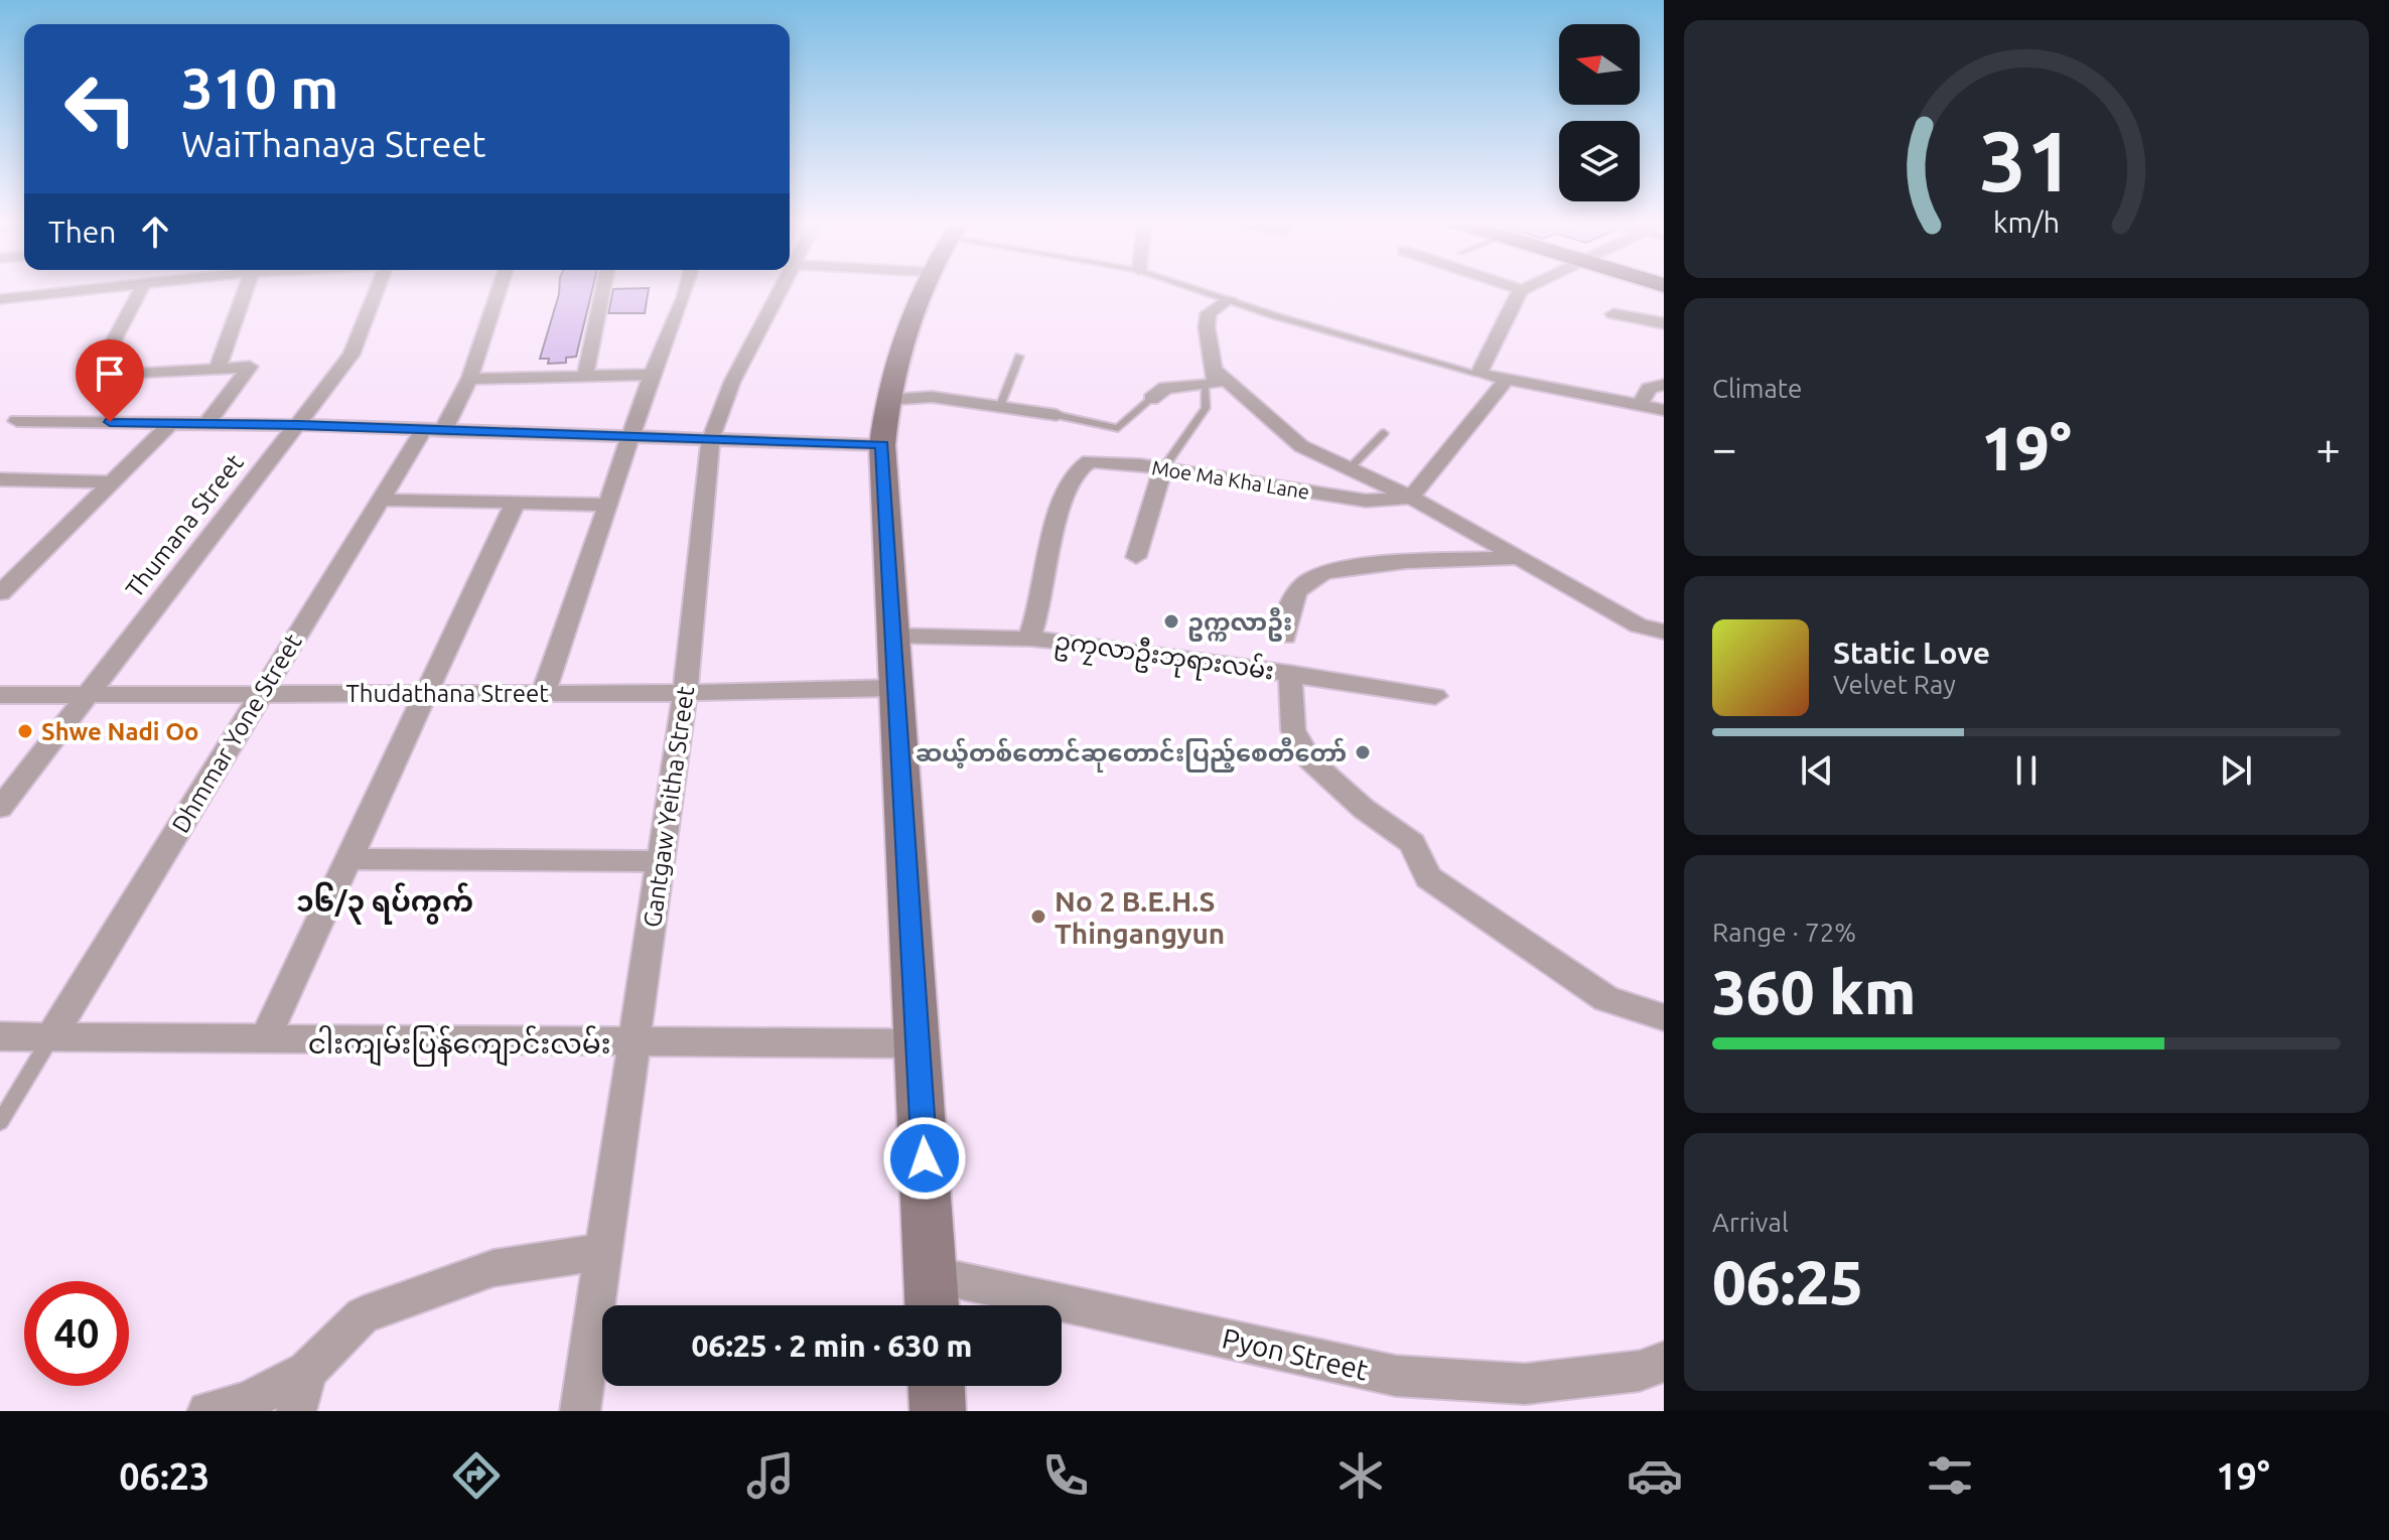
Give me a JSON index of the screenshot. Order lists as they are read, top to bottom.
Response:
{
  "streets": {
    "street": [
      "Moe Ma Kha Lane",
      "Thumana Street",
      "ဥကၠလာဦးဘုရားလမ်း",
      "Thudathana Street",
      "Dhmmar Yone Street",
      "Gantgaw Yeitha Street",
      "ငါးကျမ်းပြန်ကျောင်းလမ်း",
      "Pyon Street"
    ]
  },
  "crossings": [
    ["Moe Ma Kha Lane", "ဥကၠလာဦးဘုရားလမ်း"],
    ["Thumana Street", "Thudathana Street"],
    ["Thudathana Street", "Dhmmar Yone Street"],
    ["Thudathana Street", "Gantgaw Yeitha Street"],
    ["Dhmmar Yone Street", "ငါးကျမ်းပြန်ကျောင်းလမ်း"],
    ["Gantgaw Yeitha Street", "ငါးကျမ်းပြန်ကျောင်းလမ်း"]
  ],
  "districts": ["၁၆/၃ ရပ်ကွက်"],
  "places": [
    "ဥက္ကလာဦး",
    "Shwe Nadi Oo",
    "ဆယ့်တစ်တောင်ဆုတောင်းပြည့်စေတီတော်",
    "No 2 B.E.H.S Thingangyun"
  ],
  "north": "left",
  "page": {
    "turn": ["310 m", "WaiThanaya Street"],
    "then": "Then",
    "tile": [
      "Climate",
      ["Range · 72%", "360 km"],
      ["Arrival", "06:25"]
    ],
    "heat": ["−", "19°", "+"],
    "song": ["Static Love", "Velvet Ray"],
    "limit": "40",
    "trip": "06:25 · 2 min · 630 m",
    "tabs": ["06:23", "19°"],
    "gauge": ["31", "km/h"]
  }
}
